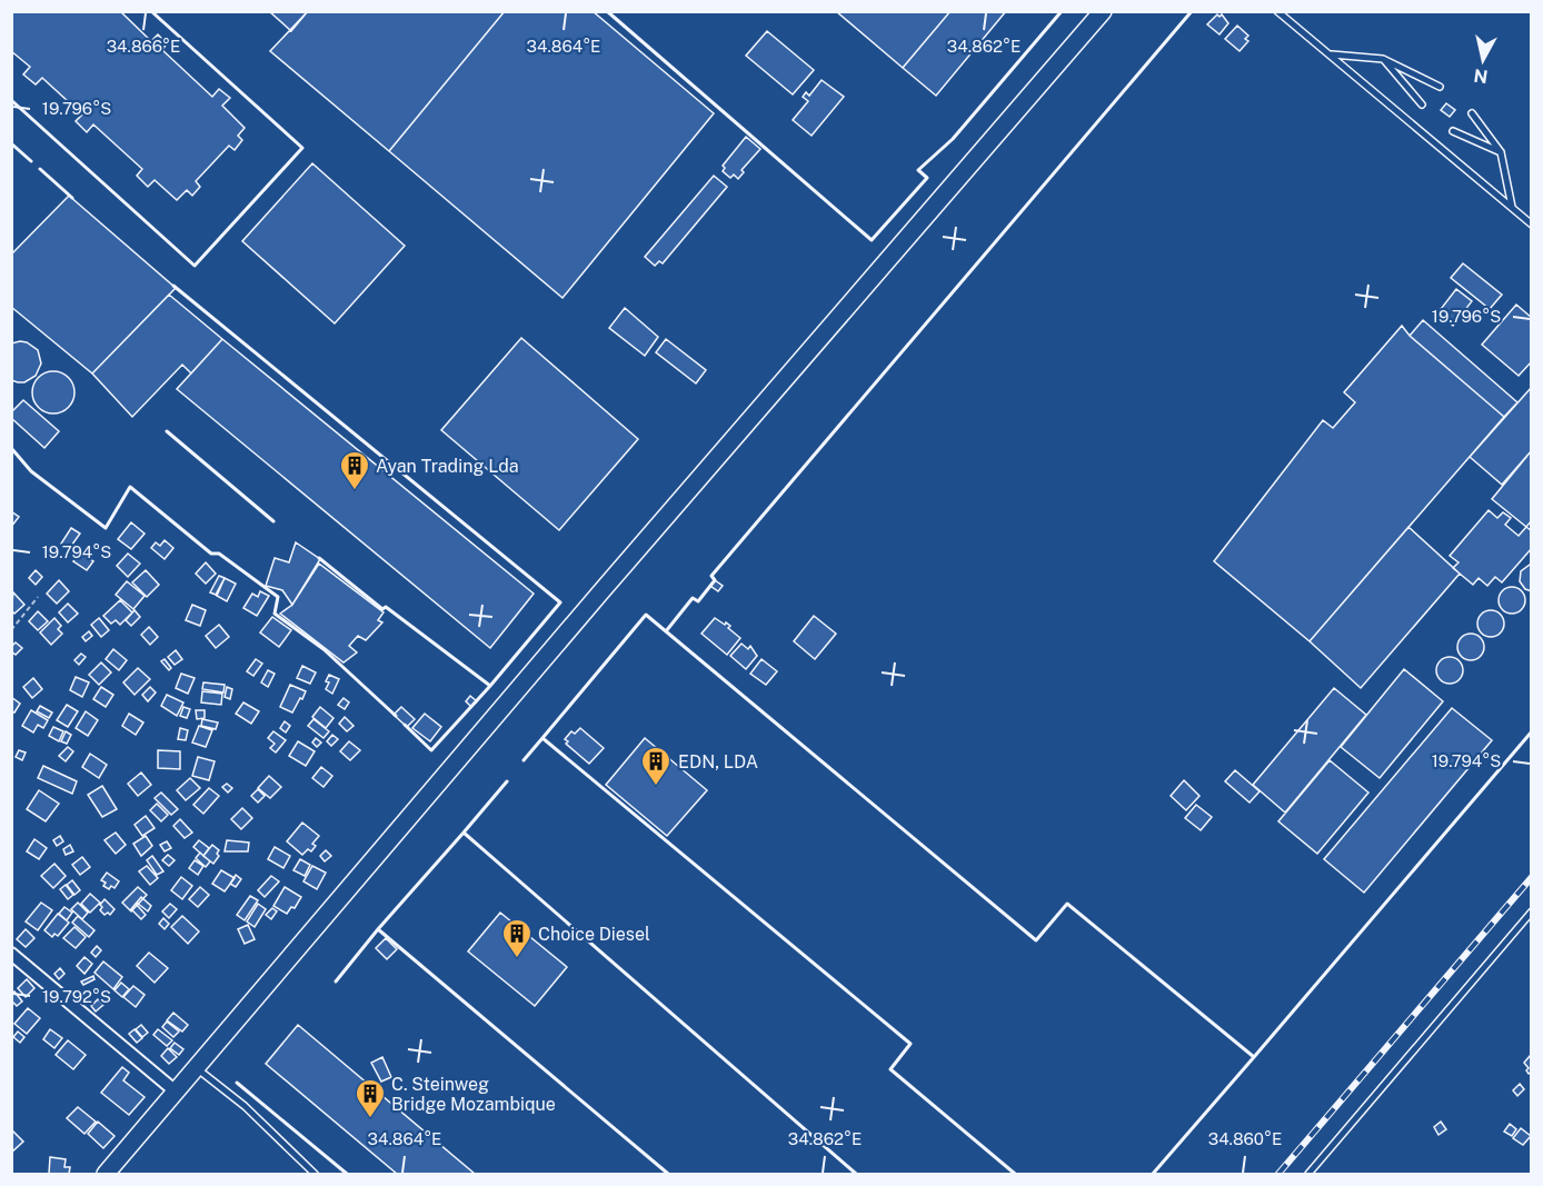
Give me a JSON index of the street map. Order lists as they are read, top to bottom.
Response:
{
  "places": {
    "building": [
      "Ayan Trading Lda",
      "EDN, LDA",
      "Choice Diesel",
      "C. Steinweg Bridge Mozambique"
    ]
  },
  "north": "bottom",
  "coordinates": [
    "34.866°E",
    "34.864°E",
    "34.862°E",
    "19.796°S",
    "19.794°S",
    "19.792°S",
    "34.860°E"
  ]
}
